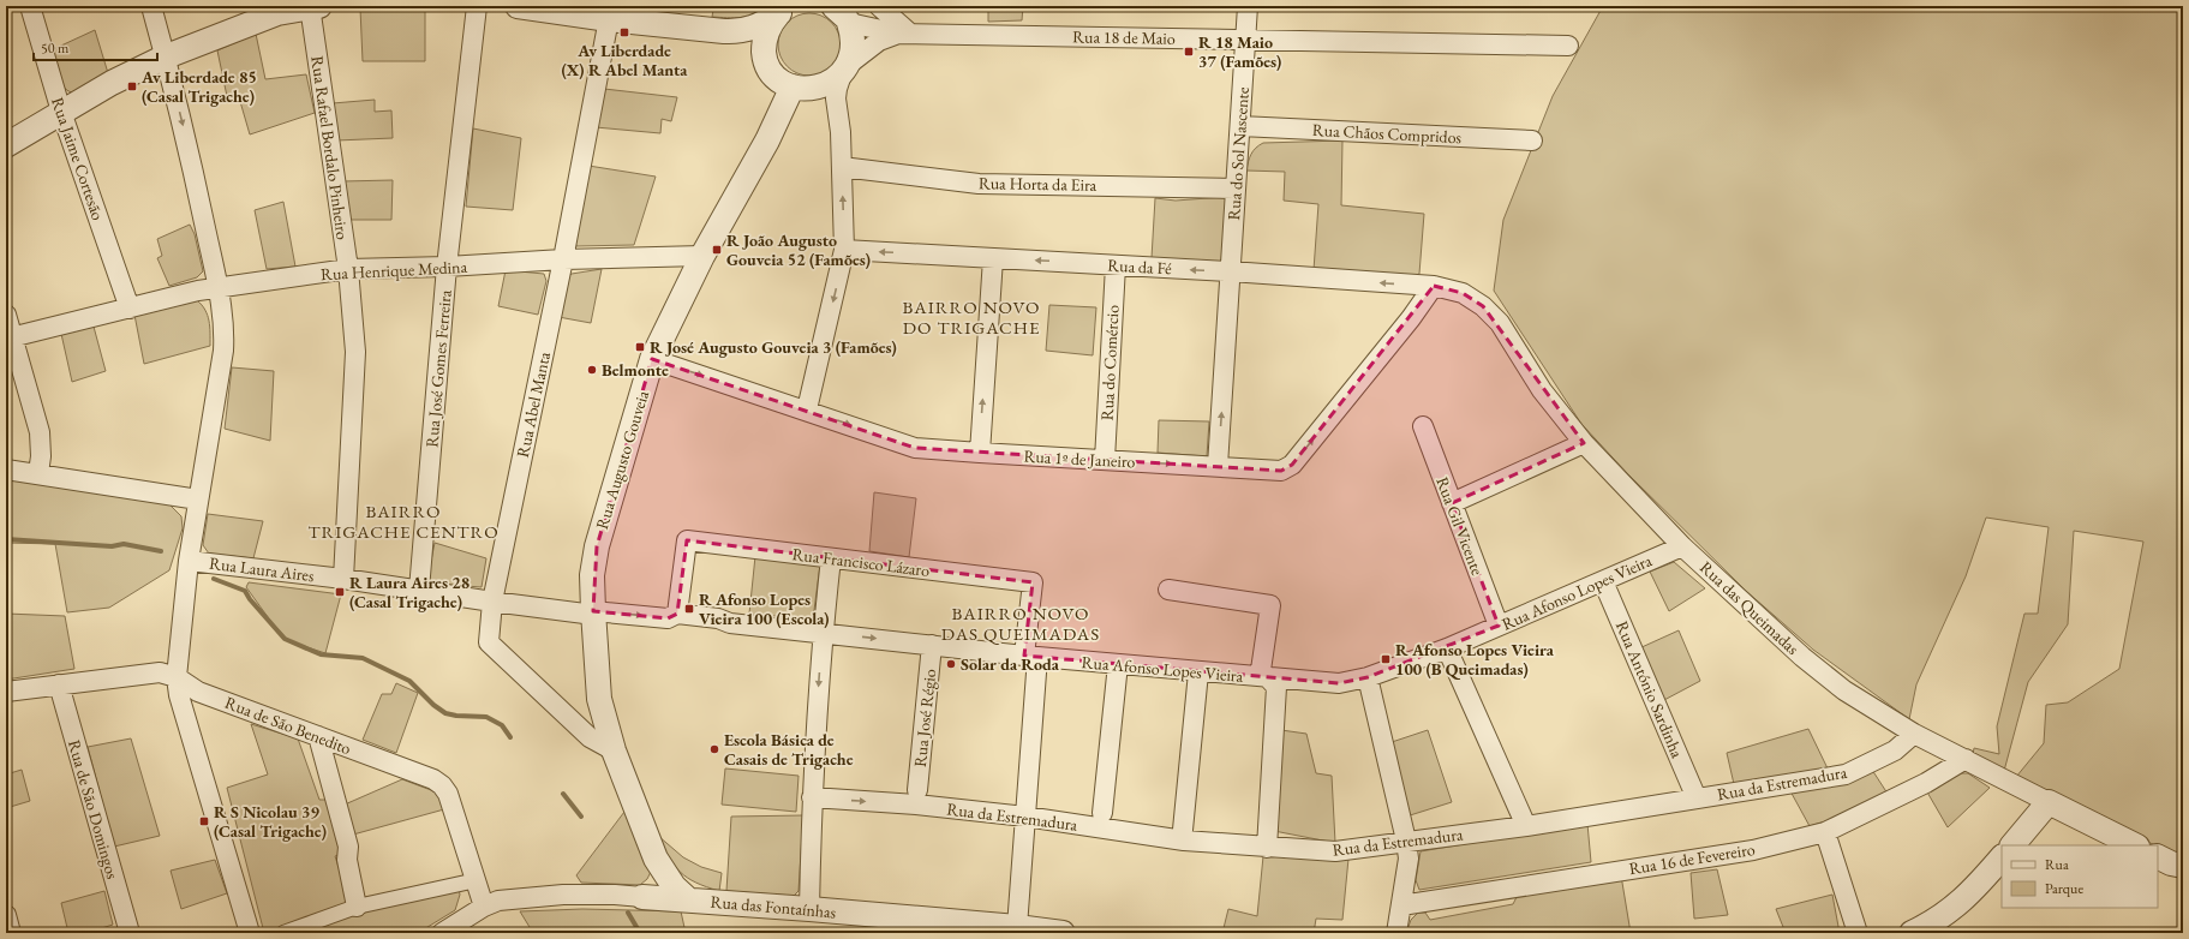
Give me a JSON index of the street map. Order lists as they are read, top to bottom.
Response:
{
  "streets": {
    "street": [
      "Rua 18 de Maio",
      "Rua Chãos Compridos",
      "Rua Rafael Bordalo Pinheiro",
      "Rua do Sol Nascente",
      "Rua Jaime Cortesão",
      "Rua Horta da Eira",
      "Rua da Fé",
      "Rua Henrique Medina",
      "Rua do Comércio",
      "Rua José Gomes Ferreira",
      "Rua Abel Manta",
      "Rua 1º de Janeiro",
      "Rua Augusto Gouveia",
      "Rua Gil Vicente",
      "Rua Francisco Lázaro",
      "Rua Laura Aires",
      "Rua Afonso Lopes Vieira",
      "Rua das Queimadas",
      "Rua António Sardinha",
      "Rua José Régio",
      "Rua de São Benedito",
      "Rua da Estremadura",
      "Rua de São Domingos",
      "Rua 16 de Fevereiro",
      "Rua das Fontaínhas"
    ]
  },
  "crossings": [
    ["Rua 18 de Maio", "Rua do Sol Nascente"],
    ["Rua Chãos Compridos", "Rua do Sol Nascente"],
    ["Rua Rafael Bordalo Pinheiro", "Rua Henrique Medina"],
    ["Rua Rafael Bordalo Pinheiro", "Rua Laura Aires"],
    ["Rua do Sol Nascente", "Rua Horta da Eira"],
    ["Rua do Sol Nascente", "Rua da Fé"],
    ["Rua do Sol Nascente", "Rua 1º de Janeiro"],
    ["Rua Jaime Cortesão", "Rua Henrique Medina"],
    ["Rua da Fé", "Rua do Comércio"],
    ["Rua da Fé", "Rua 1º de Janeiro"],
    ["Rua da Fé", "Rua das Queimadas"],
    ["Rua Henrique Medina", "Rua José Gomes Ferreira"],
    ["Rua Henrique Medina", "Rua Abel Manta"],
    ["Rua Henrique Medina", "Rua Augusto Gouveia"],
    ["Rua do Comércio", "Rua 1º de Janeiro"],
    ["Rua José Gomes Ferreira", "Rua Laura Aires"],
    ["Rua Abel Manta", "Rua Augusto Gouveia"],
    ["Rua Abel Manta", "Rua Laura Aires"],
    ["Rua 1º de Janeiro", "Rua Augusto Gouveia"],
    ["Rua 1º de Janeiro", "Rua das Queimadas"],
    ["Rua Augusto Gouveia", "Rua Laura Aires"],
    ["Rua Augusto Gouveia", "Rua Afonso Lopes Vieira"],
    ["Rua Augusto Gouveia", "Rua das Fontaínhas"],
    ["Rua Gil Vicente", "Rua Afonso Lopes Vieira"],
    ["Rua Francisco Lázaro", "Rua Afonso Lopes Vieira"],
    ["Rua Francisco Lázaro", "Rua da Estremadura"],
    ["Rua Francisco Lázaro", "Rua das Fontaínhas"],
    ["Rua Laura Aires", "Rua Afonso Lopes Vieira"],
    ["Rua Afonso Lopes Vieira", "Rua das Queimadas"],
    ["Rua Afonso Lopes Vieira", "Rua António Sardinha"],
    ["Rua Afonso Lopes Vieira", "Rua José Régio"],
    ["Rua das Queimadas", "Rua da Estremadura"],
    ["Rua das Queimadas", "Rua 16 de Fevereiro"],
    ["Rua António Sardinha", "Rua da Estremadura"],
    ["Rua de São Benedito", "Rua de São Domingos"],
    ["Rua de São Benedito", "Rua das Fontaínhas"]
  ],
  "one_way": ["Rua do Sol Nascente", "Rua da Fé", "Rua 1º de Janeiro"],
  "districts": ["BAIRRO NOVO DO TRIGACHE", "BAIRRO TRIGACHE CENTRO", "BAIRRO NOVO DAS QUEIMADAS"],
  "places": {
    "transit": [
      "Av Liberdade (X) R Abel Manta",
      "R 18 Maio 37 (Famões)",
      "Av Liberdade 85 (Casal Trigache)",
      "R João Augusto Gouveia 52 (Famões)",
      "R José Augusto Gouveia 3 (Famões)",
      "R Laura Aires 28 (Casal Trigache)",
      "R Afonso Lopes Vieira 100 (Escola)",
      "R Afonso Lopes Vieira 100 (B Queimadas)",
      "R S Nicolau 39 (Casal Trigache)"
    ],
    "other": ["Belmonte", "Solar da Roda", "Escola Básica de Casais de Trigache"]
  },
  "legend": ["Rua", "Parque"],
  "scale_bar": "50 m"
}
